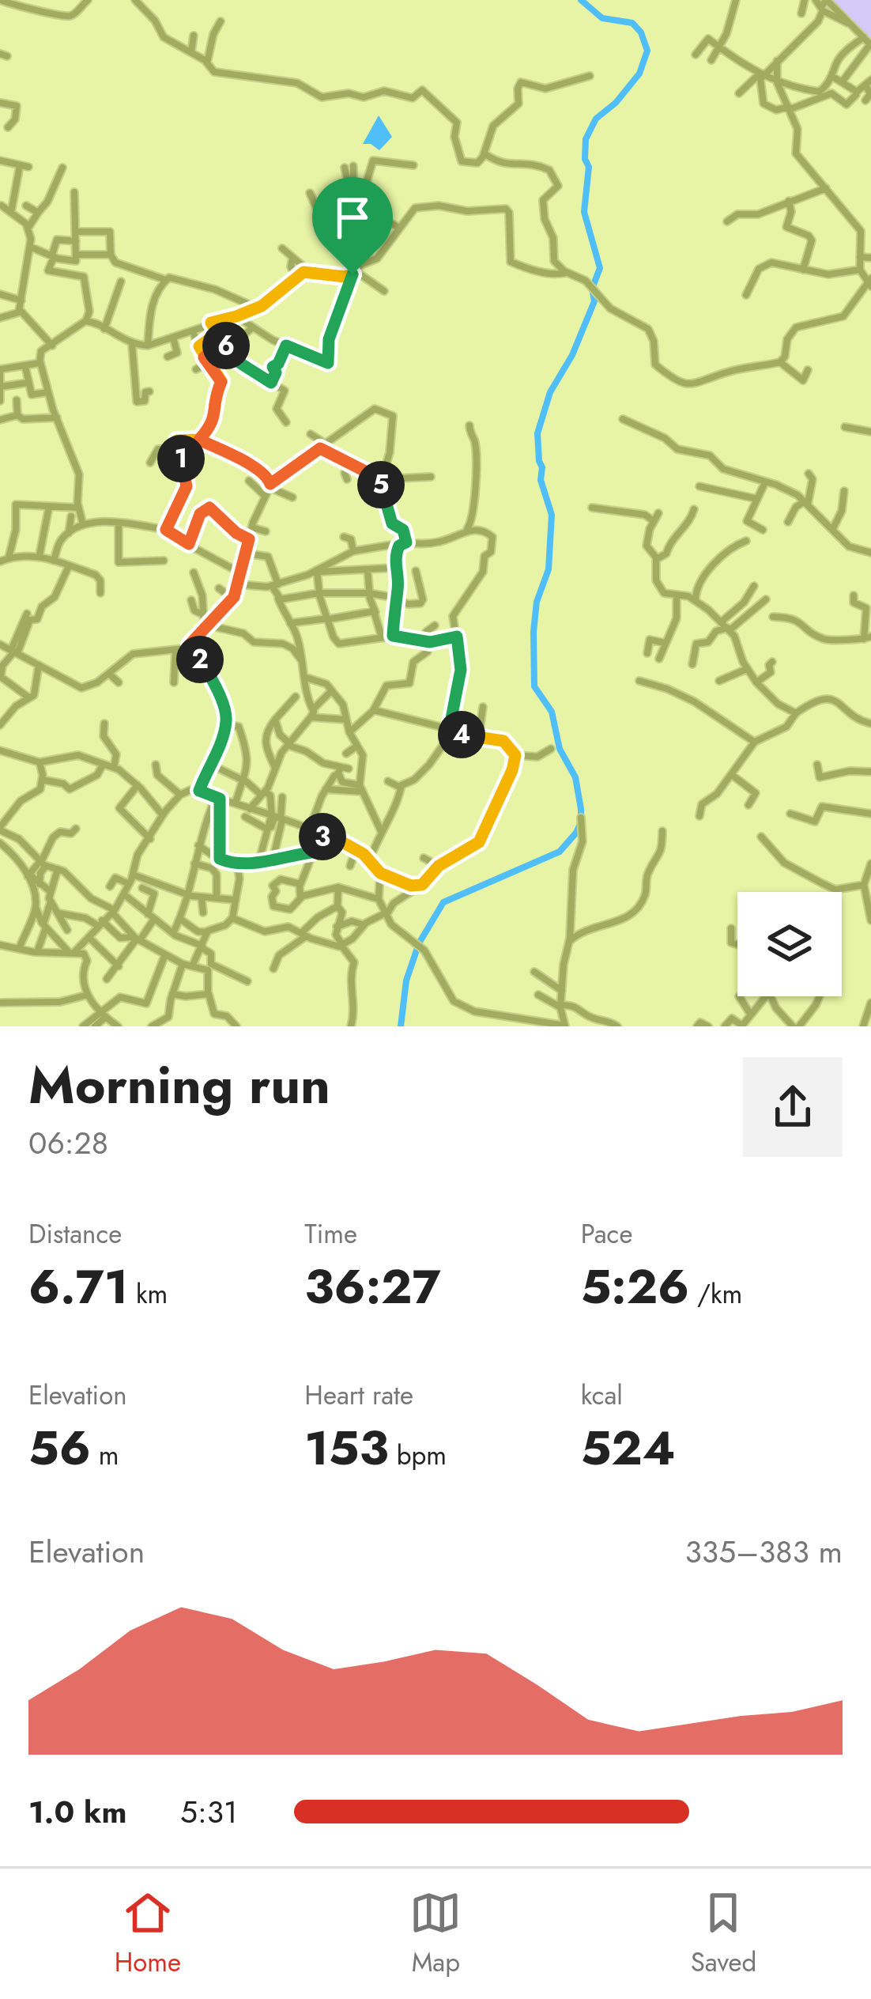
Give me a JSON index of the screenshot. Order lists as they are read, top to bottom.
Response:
{
  "page": {
    "pins": [
      "6",
      "1",
      "5",
      "2",
      "4",
      "3"
    ],
    "heading": ["Morning run", "06:28"],
    "stats": [
      ["Distance", "6.71 km"],
      ["Time", "36:27"],
      ["Pace", "5:26 /km"],
      ["Elevation", "56 m"],
      ["Heart rate", "153 bpm"],
      ["kcal", "524"]
    ],
    "chart": ["Elevation", "335–383 m"],
    "list": [
      {
        "name": "1.0 km",
        "note": "5:31"
      }
    ],
    "tabs": ["Home", "Map", "Saved"]
  }
}
